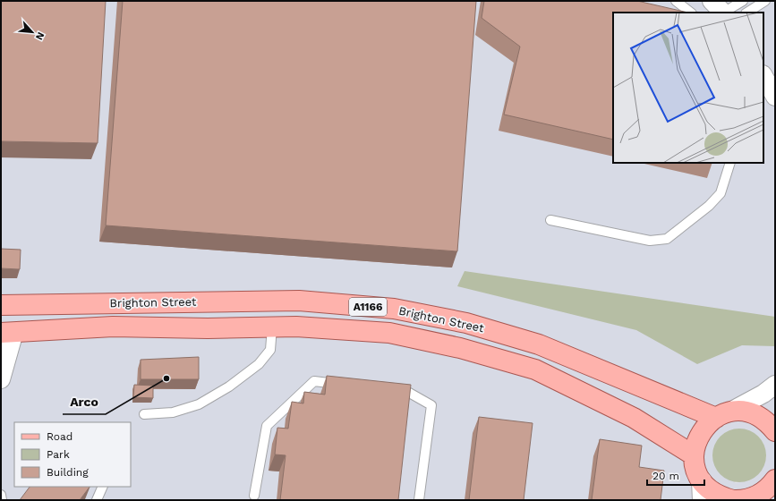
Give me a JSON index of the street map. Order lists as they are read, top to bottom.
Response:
{
  "streets": {
    "main road": ["Brighton Street", "A1166"]
  },
  "places": ["Arco"],
  "legend": ["Road", "Park", "Building"],
  "scale_bar": "20 m",
  "north": "bottom right"
}
